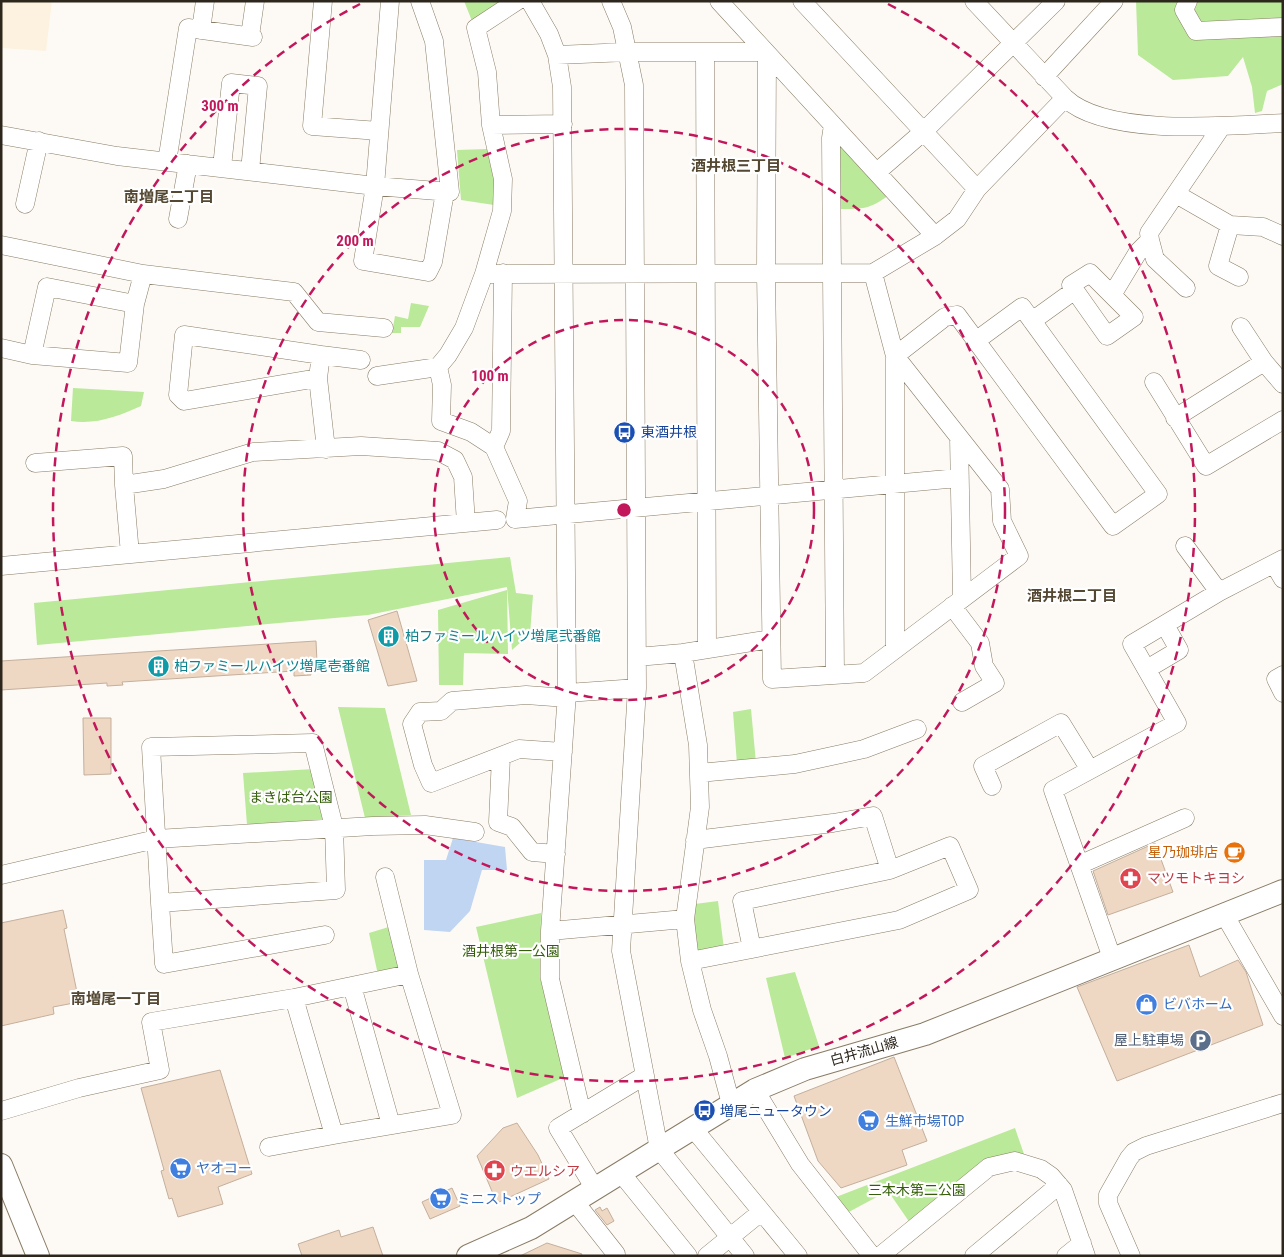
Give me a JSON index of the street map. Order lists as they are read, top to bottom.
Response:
{
  "streets": {
    "main road": ["白井流山線"]
  },
  "districts": [
    "酒井根三丁目",
    "南増尾二丁目",
    "酒井根二丁目",
    "南増尾一丁目"
  ],
  "parks": ["まきば台公園", "酒井根第一公園", "三本木第二公園"],
  "places": {
    "bus stop": ["東酒井根", "増尾ニュータウン"],
    "building": ["柏ファミールハイツ増尾弐番館", "柏ファミールハイツ増尾壱番館"],
    "cafe": ["星乃珈琲店"],
    "pharmacy": ["マツモトキヨシ", "ウエルシア"],
    "shop": ["ビバホーム"],
    "parking": ["屋上駐車場"],
    "supermarket": ["生鮮市場TOP", "ヤオコー", "ミニストップ"]
  },
  "rings": ["300 m", "200 m", "100 m"]
}
